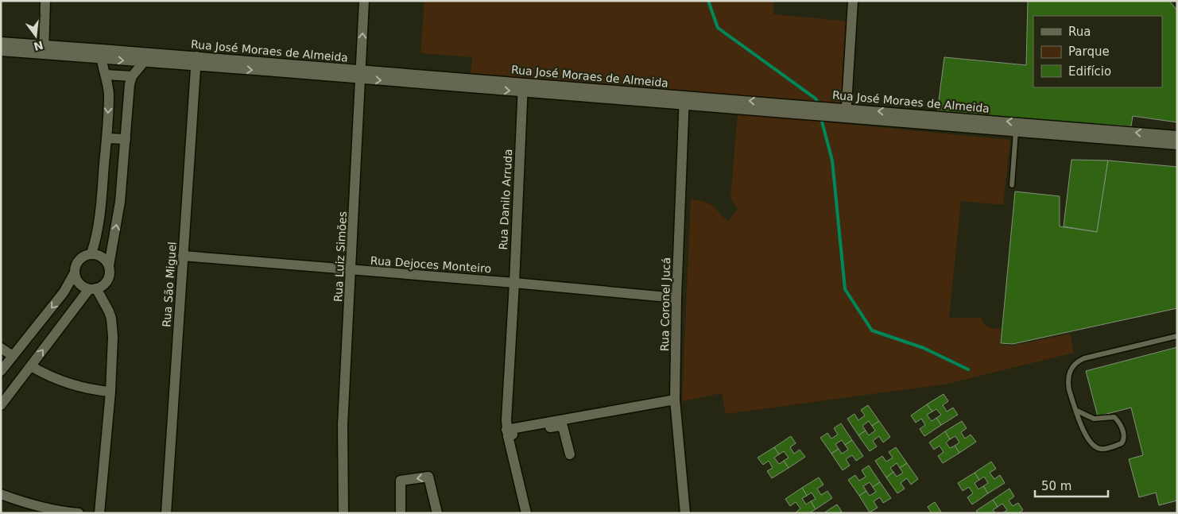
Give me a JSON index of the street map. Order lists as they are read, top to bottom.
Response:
{
  "streets": {
    "street": [
      "Rua José Moraes de Almeida",
      "Rua Danilo Arruda",
      "Rua Luiz Simões",
      "Rua Dejoces Monteiro",
      "Rua São Miguel",
      "Rua Coronel Jucá"
    ]
  },
  "crossings": [
    ["Rua José Moraes de Almeida", "Rua Danilo Arruda"],
    ["Rua José Moraes de Almeida", "Rua Luiz Simões"],
    ["Rua José Moraes de Almeida", "Rua São Miguel"],
    ["Rua José Moraes de Almeida", "Rua Coronel Jucá"],
    ["Rua Danilo Arruda", "Rua Dejoces Monteiro"],
    ["Rua Luiz Simões", "Rua Dejoces Monteiro"],
    ["Rua Dejoces Monteiro", "Rua São Miguel"],
    ["Rua Dejoces Monteiro", "Rua Coronel Jucá"]
  ],
  "legend": ["Rua", "Parque", "Edifício"],
  "scale_bar": "50 m",
  "north": "bottom"
}
